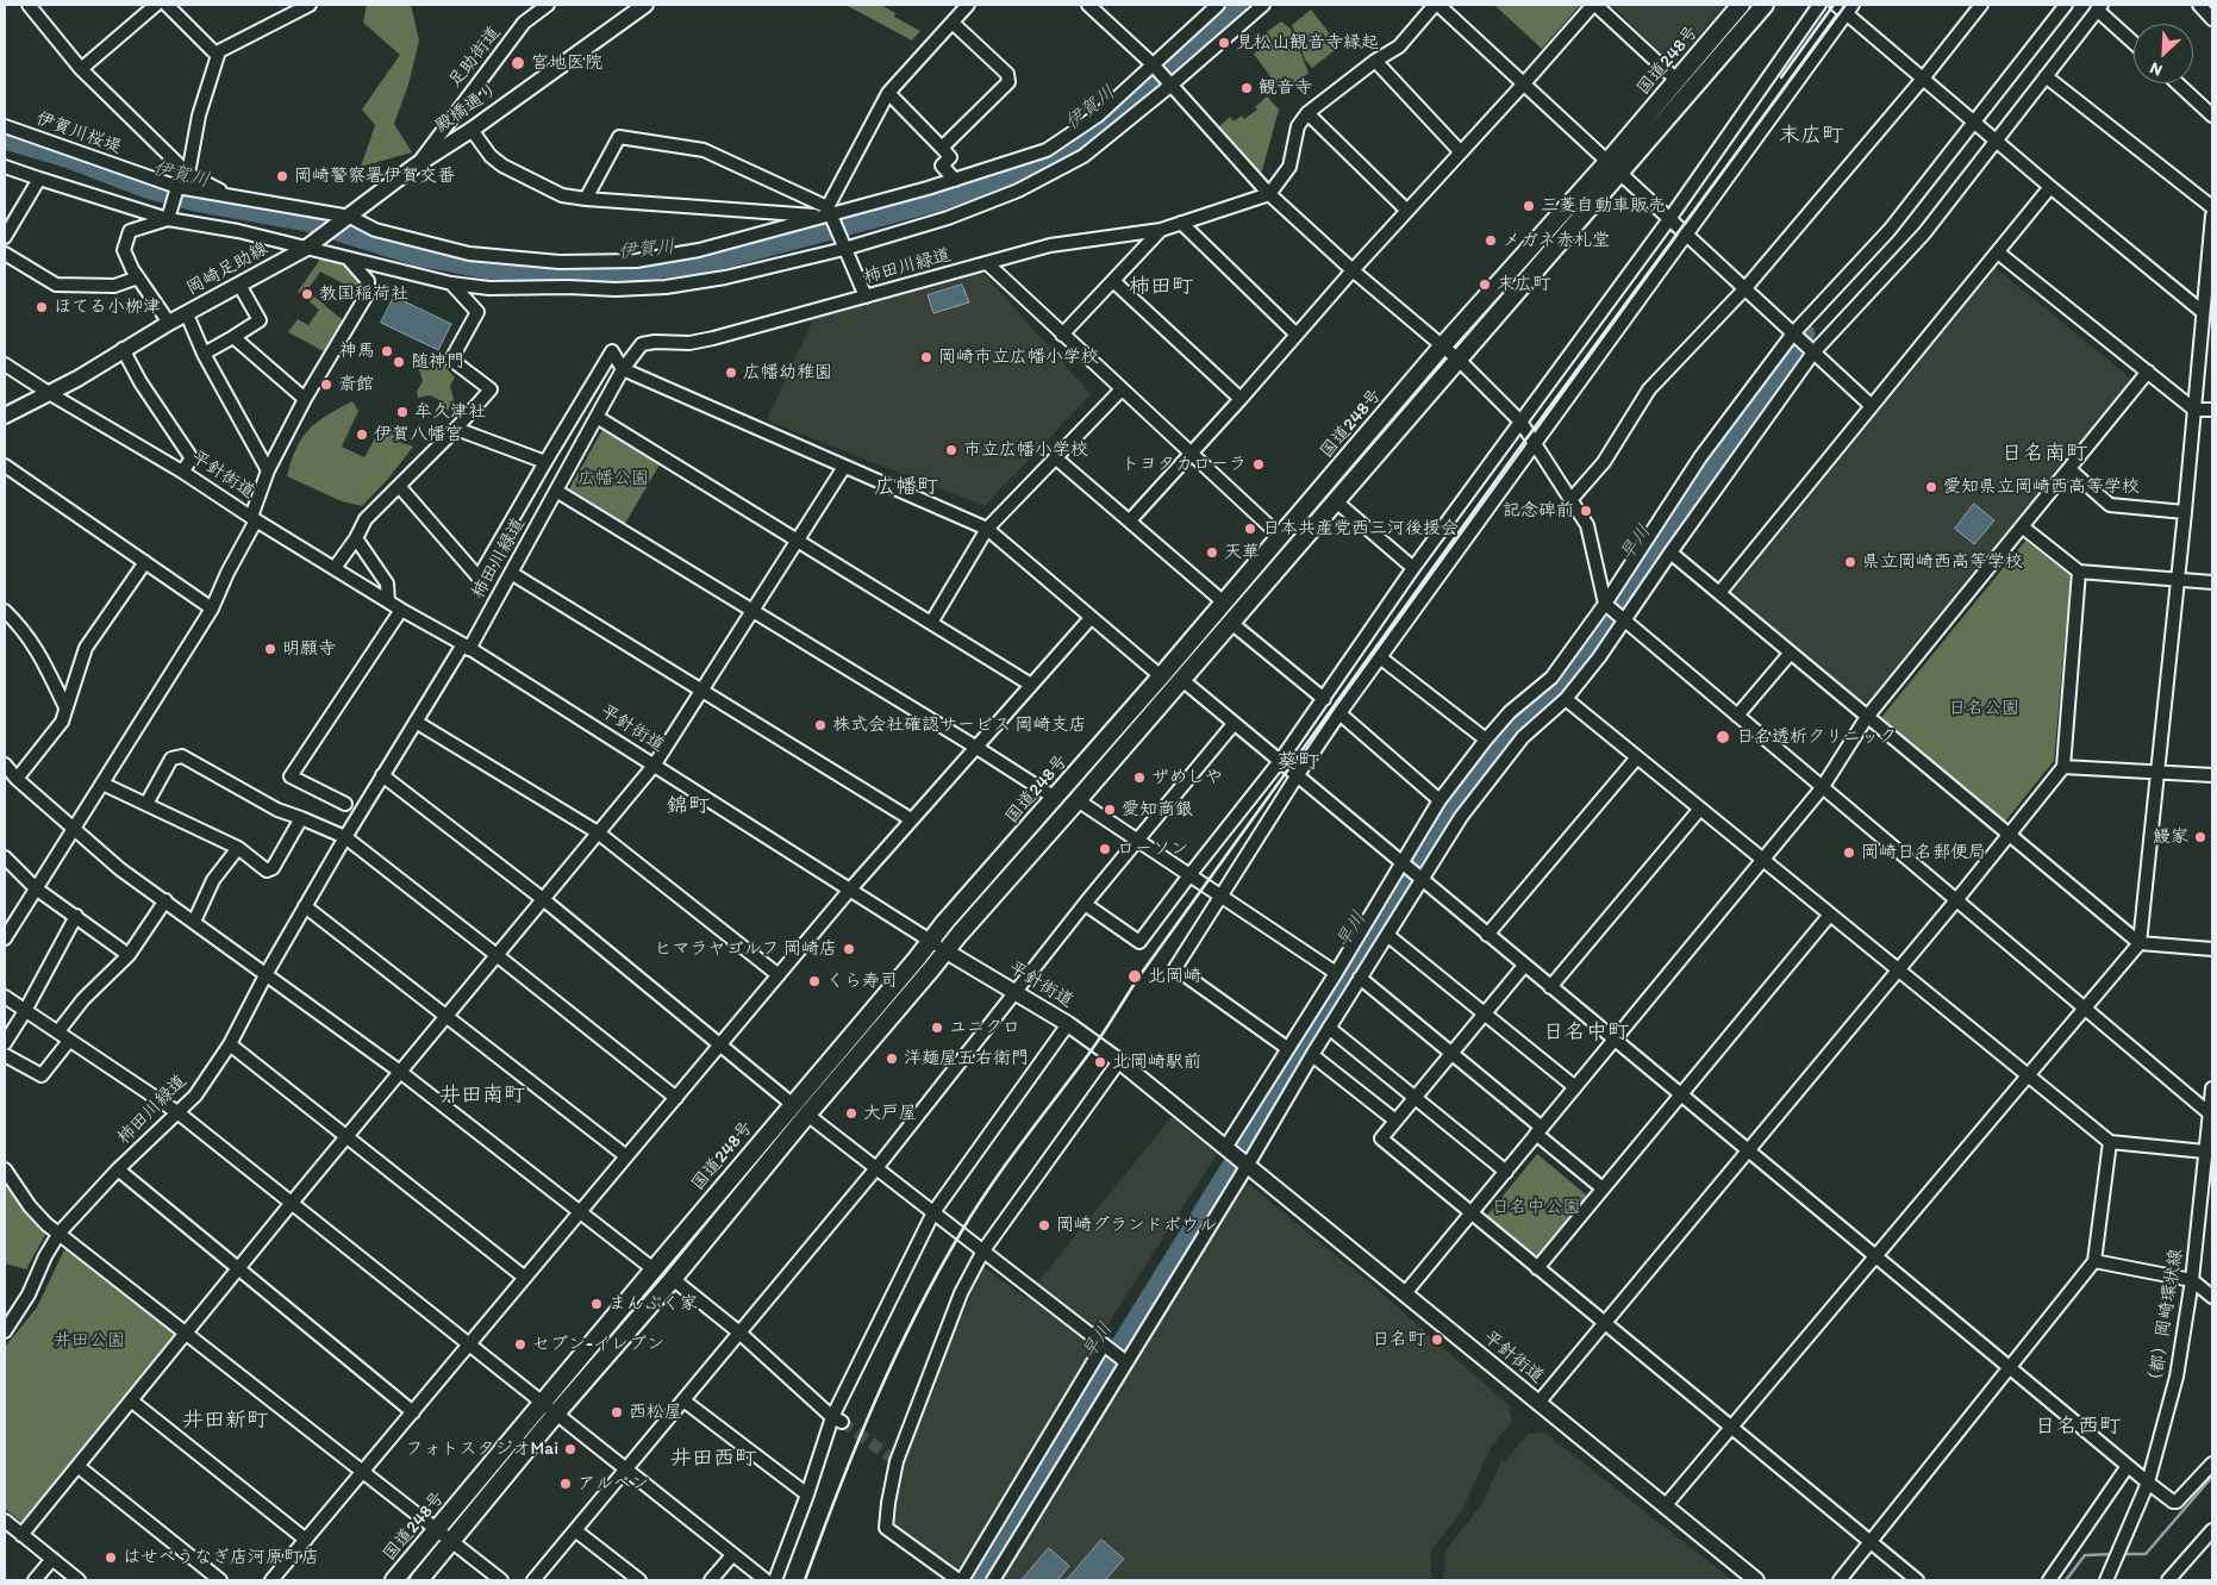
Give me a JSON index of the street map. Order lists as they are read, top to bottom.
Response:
{
  "streets": {
    "highway": ["国道248号"],
    "main road": ["殿橋通り", "岡崎足助線", "平針街道"],
    "street": [
      "足助街道",
      "伊賀川桜堤",
      "柿田川緑道",
      "（都）岡崎環状線"
    ]
  },
  "crossings": [
    ["足助街道", "殿橋通り"],
    ["国道248号", "平針街道"],
    ["殿橋通り", "伊賀川桜堤"],
    ["殿橋通り", "岡崎足助線"],
    ["伊賀川桜堤", "岡崎足助線"],
    ["柿田川緑道", "平針街道"],
    ["岡崎足助線", "平針街道"]
  ],
  "districts": [
    "末広町",
    "柿田町",
    "日名南町",
    "広幡町",
    "葵町",
    "錦町",
    "日名中町",
    "井田南町",
    "井田新町",
    "日名西町",
    "井田西町"
  ],
  "water": ["伊賀川", "早川"],
  "parks": [
    "広幡公園",
    "日名公園",
    "日名中公園",
    "井田公園"
  ],
  "places": [
    "見松山観音寺縁起",
    "宮地医院",
    "観音寺",
    "岡崎警察署伊賀交番",
    "三菱自動車販売",
    "メガネ赤札堂",
    "末広町",
    "教国稲荷社",
    "ほてる小栁津",
    "神馬",
    "岡崎市立広幡小学校",
    "随神門",
    "広幡幼稚園",
    "斎館",
    "牟久津社",
    "伊賀八幡宮",
    "市立広幡小学校",
    "トヨタカローラ",
    "愛知県立岡崎西高等学校",
    "記念碑前",
    "日本共産党西三河後援会",
    "天華",
    "県立岡崎西高等学校",
    "明願寺",
    "株式会社確認サービス 岡崎支店",
    "日名透析クリニック",
    "ザめしや",
    "愛知商銀",
    "鰻家",
    "ローソン",
    "岡崎日名郵便局",
    "ヒマラヤゴルフ 岡崎店",
    "北岡崎",
    "くら寿司",
    "ユニクロ",
    "洋麺屋五右衛門",
    "北岡崎駅前",
    "大戸屋",
    "岡崎グランドボウル",
    "まんぷく家",
    "日名町",
    "セブン-イレブン",
    "西松屋",
    "フォトスタジオMai",
    "アルペン",
    "はせべうなぎ店河原町店"
  ],
  "north": "bottom left"
}
